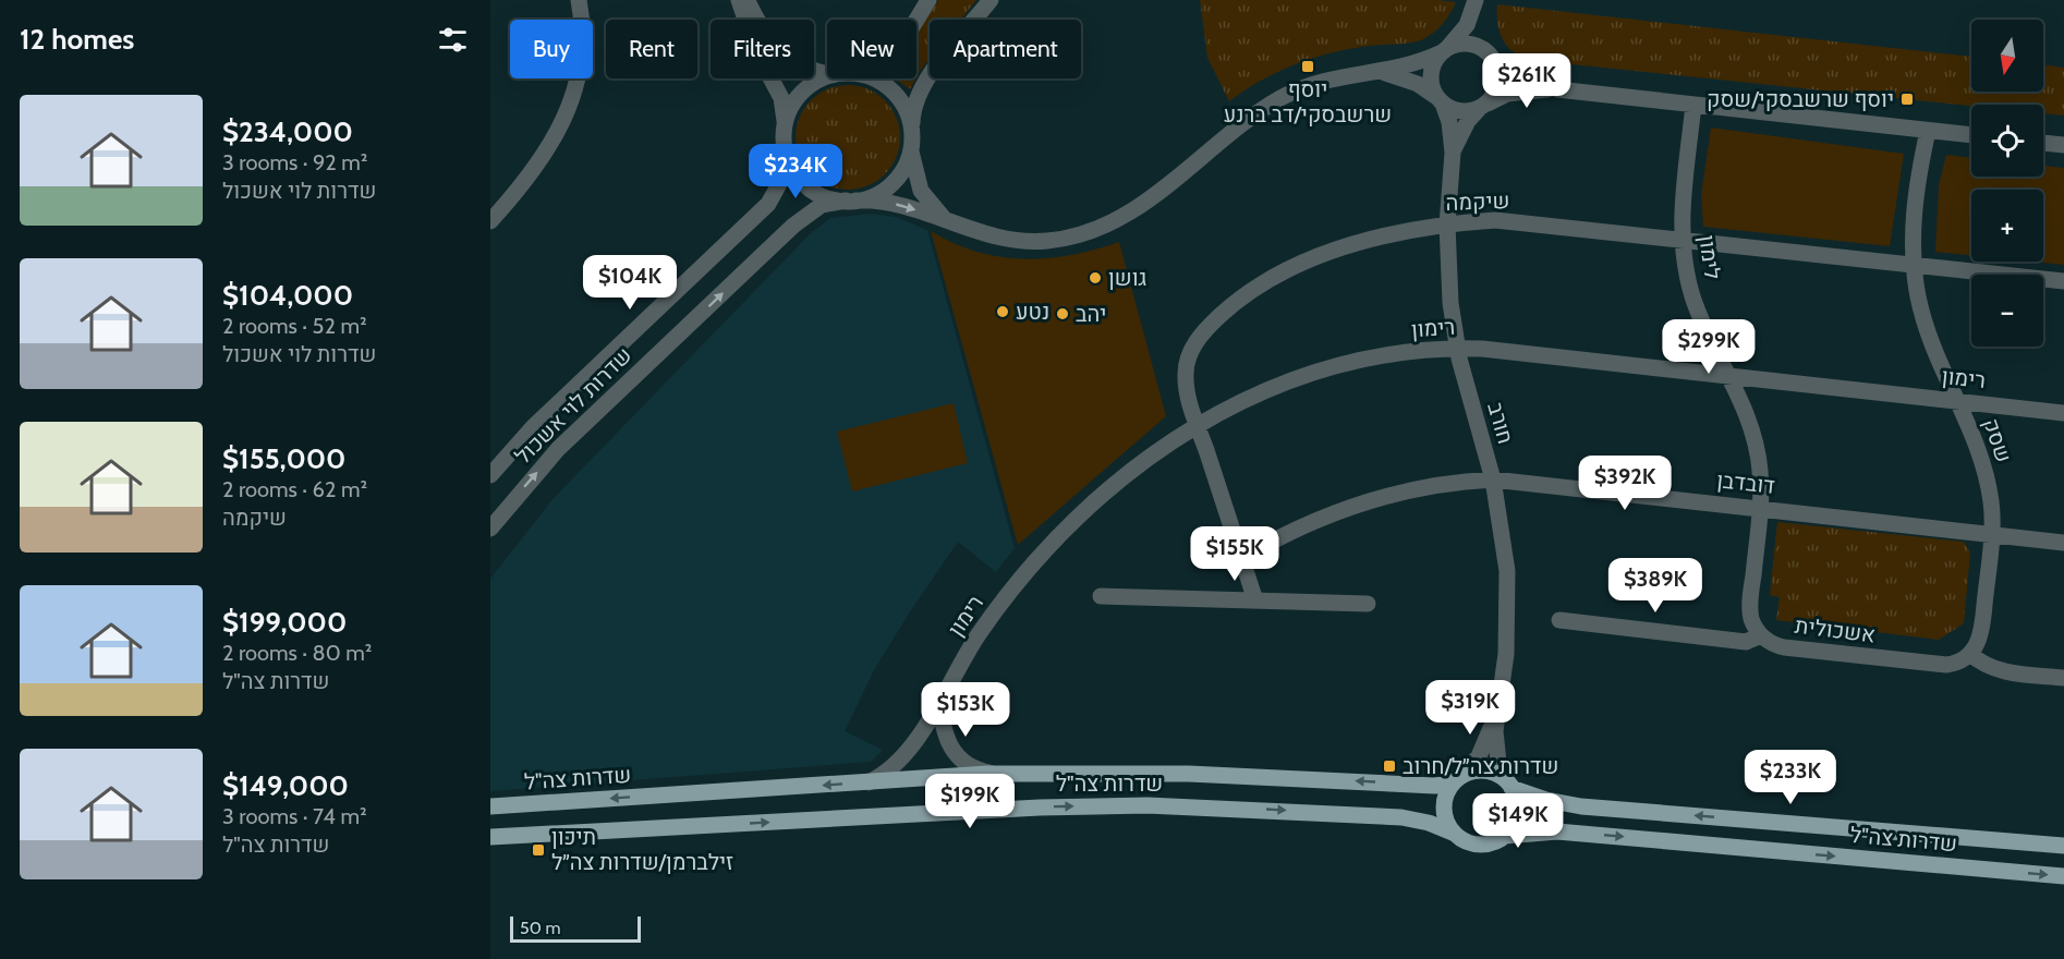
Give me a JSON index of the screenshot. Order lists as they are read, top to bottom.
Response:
{
  "streets": {
    "main road": ["שדרות צה\"ל"],
    "street": [
      "שיקמה",
      "לימון",
      "רימון",
      "שדרות לוי אשכול",
      "חורב",
      "שסק",
      "דובדבן",
      "אשכולית"
    ]
  },
  "crossings": [
    ["שיקמה", "לימון"],
    ["שיקמה", "רימון"],
    ["שיקמה", "חורב"],
    ["שיקמה", "שסק"],
    ["שיקמה", "דובדבן"],
    ["לימון", "רימון"],
    ["לימון", "דובדבן"],
    ["לימון", "אשכולית"],
    ["רימון", "חורב"],
    ["רימון", "שסק"],
    ["רימון", "שדרות צה\"ל"],
    ["חורב", "דובדבן"],
    ["חורב", "שדרות צה\"ל"],
    ["שסק", "דובדבן"],
    ["שסק", "אשכולית"]
  ],
  "places": {
    "transit": [
      "יוסף שרשבסקי/דב ברנע",
      "יוסף שרשבסקי/שסק",
      "שדרות צה״ל/חרוב",
      "תיכון זילברמן/שדרות צה״ל"
    ],
    "other": ["גושן", "נטע", "יהב"]
  },
  "scale_bar": "50 m",
  "north": "bottom",
  "page": {
    "heading": "12 homes",
    "map_buttons": ["+", "−"],
    "chip": [
      "Buy",
      "Rent",
      "Filters",
      "New",
      "Apartment"
    ],
    "price": [
      "$261K",
      "$234K",
      "$104K",
      "$299K",
      "$392K",
      "$155K",
      "$389K",
      "$319K",
      "$153K",
      "$233K",
      "$199K",
      "$149K"
    ],
    "list": [
      {
        "name": "$234,000",
        "note": "3 rooms · 92 m² · שדרות לוי אשכול"
      },
      {
        "name": "$104,000",
        "note": "2 rooms · 52 m² · שדרות לוי אשכול"
      },
      {
        "name": "$155,000",
        "note": "2 rooms · 62 m² · שיקמה"
      },
      {
        "name": "$199,000",
        "note": "2 rooms · 80 m² · שדרות צה\"ל"
      },
      {
        "name": "$149,000",
        "note": "3 rooms · 74 m² · שדרות צה\"ל"
      }
    ],
    "scale": "50 m"
  }
}
